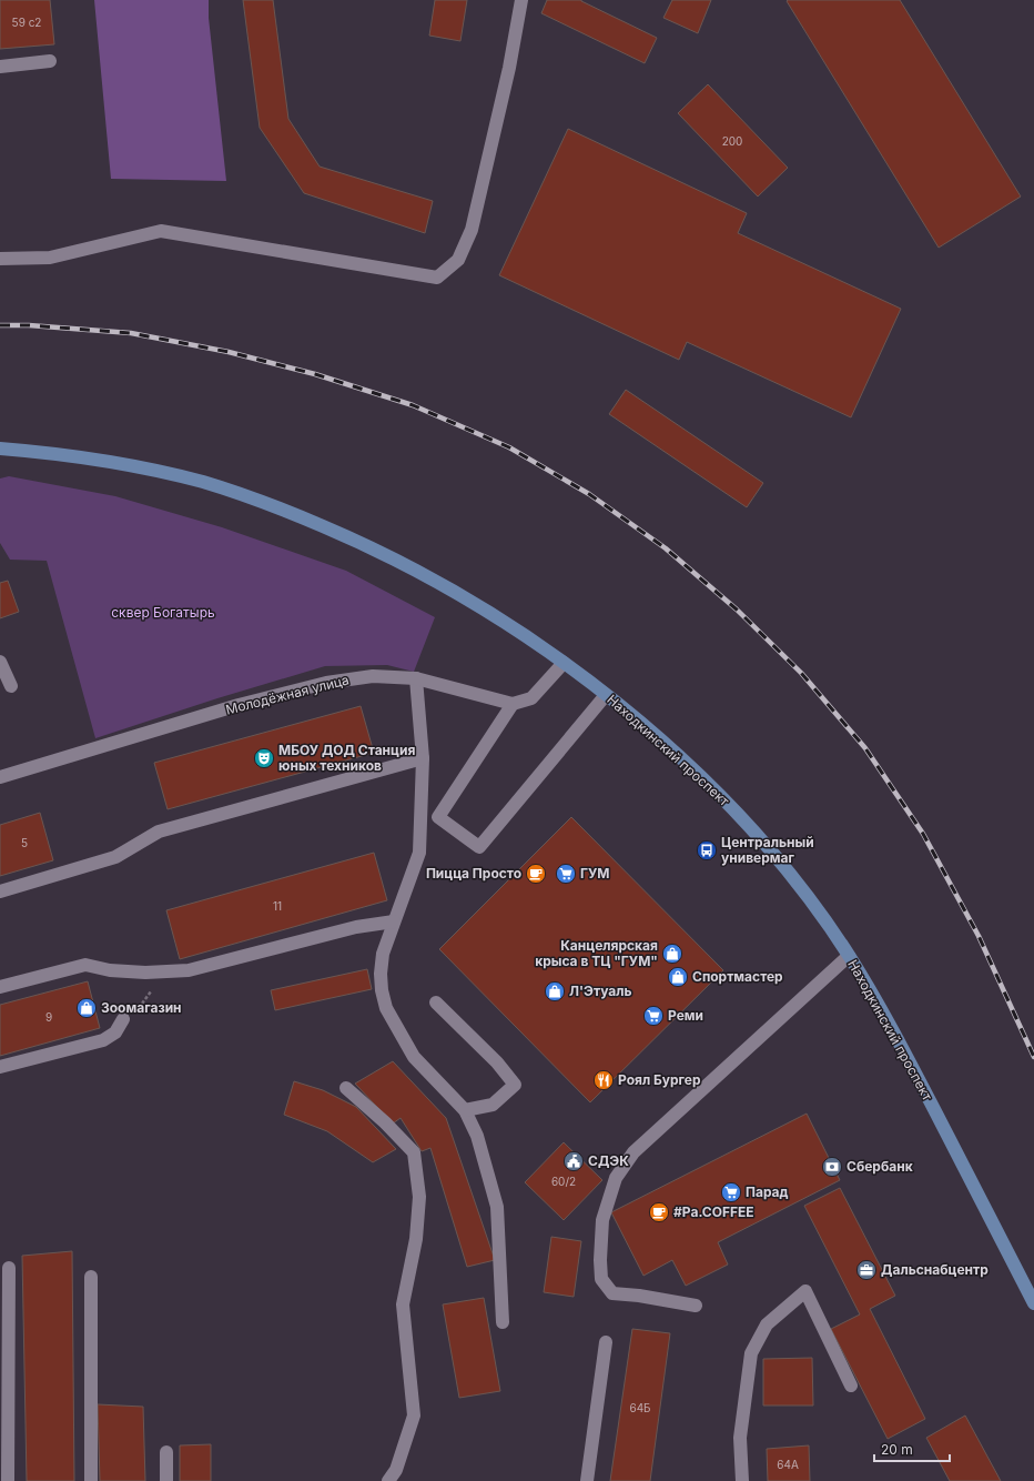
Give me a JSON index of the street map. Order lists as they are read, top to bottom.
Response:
{
  "streets": {
    "main road": ["Находкинский проспект"],
    "street": ["Молодёжная улица"]
  },
  "parks": ["сквер Богатырь"],
  "places": {
    "theatre": ["МБОУ ДОД Станция юных техников"],
    "bus stop": ["Центральный универмаг"],
    "cafe": ["Пицца Просто", "#Pa.COFFEE"],
    "supermarket": ["ГУМ", "Реми", "Парад"],
    "shop": [
      "Канцелярская крыса в ТЦ \"ГУМ\"",
      "Спортмастер",
      "Л'Этуаль",
      "Зоомагазин"
    ],
    "restaurant": ["Роял Бургер"],
    "public building": ["СДЭК"],
    "bank": ["Сбербанк"],
    "office": ["Дальснабцентр"]
  },
  "house_numbers": [
    "59 с2",
    "200",
    "5",
    "11",
    "9",
    "60/2",
    "64Б",
    "64А"
  ],
  "scale_bar": "20 m"
}
